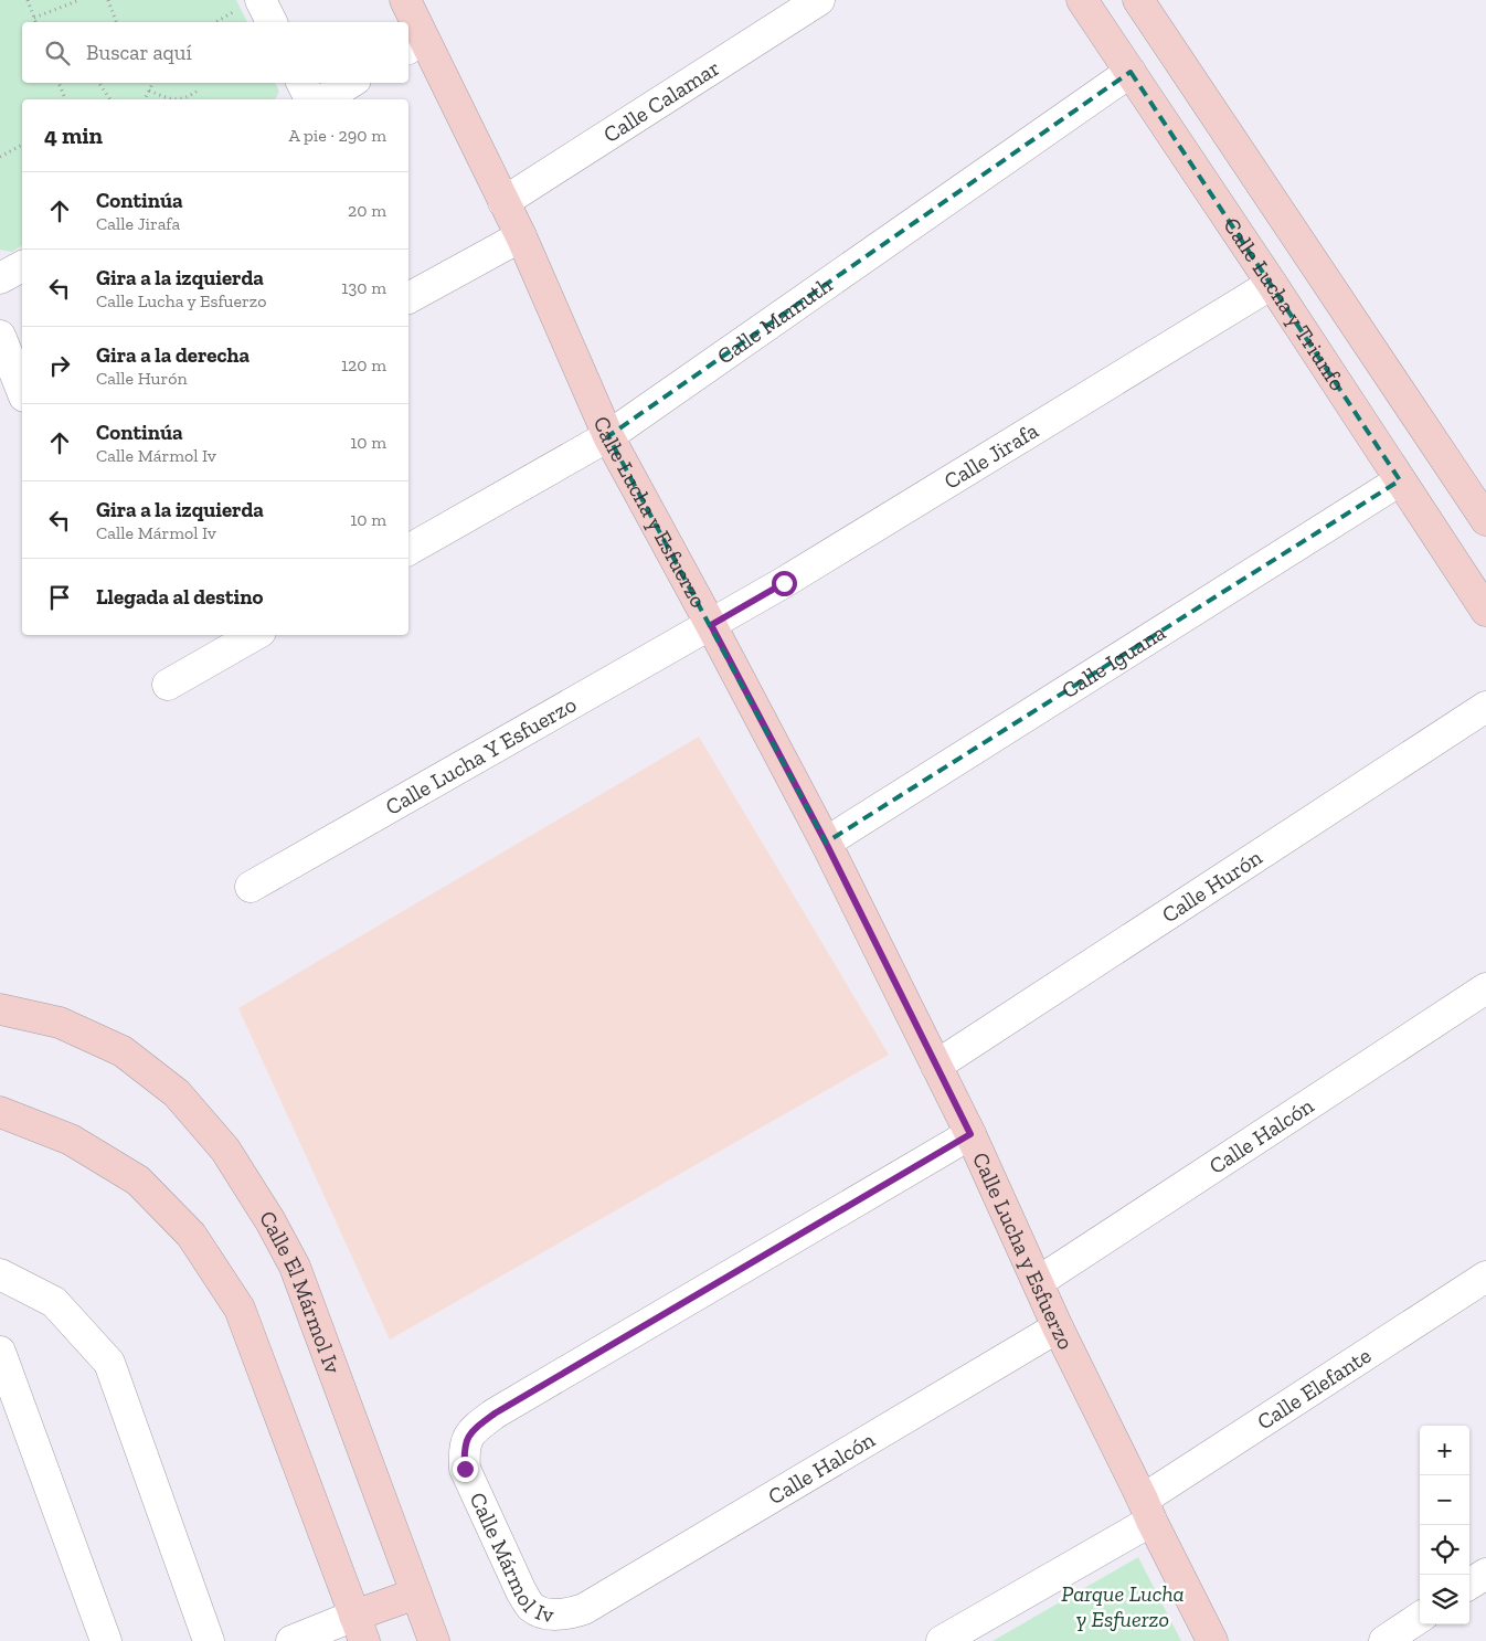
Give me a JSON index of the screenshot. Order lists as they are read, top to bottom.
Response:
{
  "streets": {
    "street": [
      "Calle Calamar",
      "Calle Lucha y Triunfo",
      "Calle Mamuth",
      "Calle Jirafa",
      "Calle Lucha y Esfuerzo",
      "Calle Iguana",
      "Calle Lucha Y Esfuerzo",
      "Calle Hurón",
      "Calle Halcón",
      "Calle El Mármol Iv",
      "Calle Elefante",
      "Calle Mármol Iv"
    ]
  },
  "crossings": [
    ["Calle Calamar", "Calle Lucha y Esfuerzo"],
    ["Calle Lucha y Triunfo", "Calle Mamuth"],
    ["Calle Lucha y Triunfo", "Calle Jirafa"],
    ["Calle Lucha y Triunfo", "Calle Iguana"],
    ["Calle Mamuth", "Calle Lucha y Esfuerzo"],
    ["Calle Jirafa", "Calle Lucha y Esfuerzo"],
    ["Calle Jirafa", "Calle Lucha Y Esfuerzo"],
    ["Calle Lucha y Esfuerzo", "Calle Iguana"],
    ["Calle Lucha y Esfuerzo", "Calle Lucha Y Esfuerzo"],
    ["Calle Lucha y Esfuerzo", "Calle Hurón"],
    ["Calle Lucha y Esfuerzo", "Calle Halcón"],
    ["Calle Lucha y Esfuerzo", "Calle Elefante"],
    ["Calle Lucha y Esfuerzo", "Calle Mármol Iv"],
    ["Calle Halcón", "Calle Mármol Iv"]
  ],
  "parks": ["Parque Lucha y Esfuerzo"],
  "page": {
    "search": "Buscar aquí",
    "heading": ["4 min", "A pie · 290 m"],
    "list": [
      ["Continúa", "Calle Jirafa", "20 m"],
      ["Gira a la izquierda", "Calle Lucha y Esfuerzo", "130 m"],
      ["Gira a la derecha", "Calle Hurón", "120 m"],
      ["Continúa", "Calle Mármol Iv", "10 m"],
      ["Gira a la izquierda", "Calle Mármol Iv", "10 m"],
      "Llegada al destino"
    ],
    "map_buttons": ["+", "−"]
  }
}
